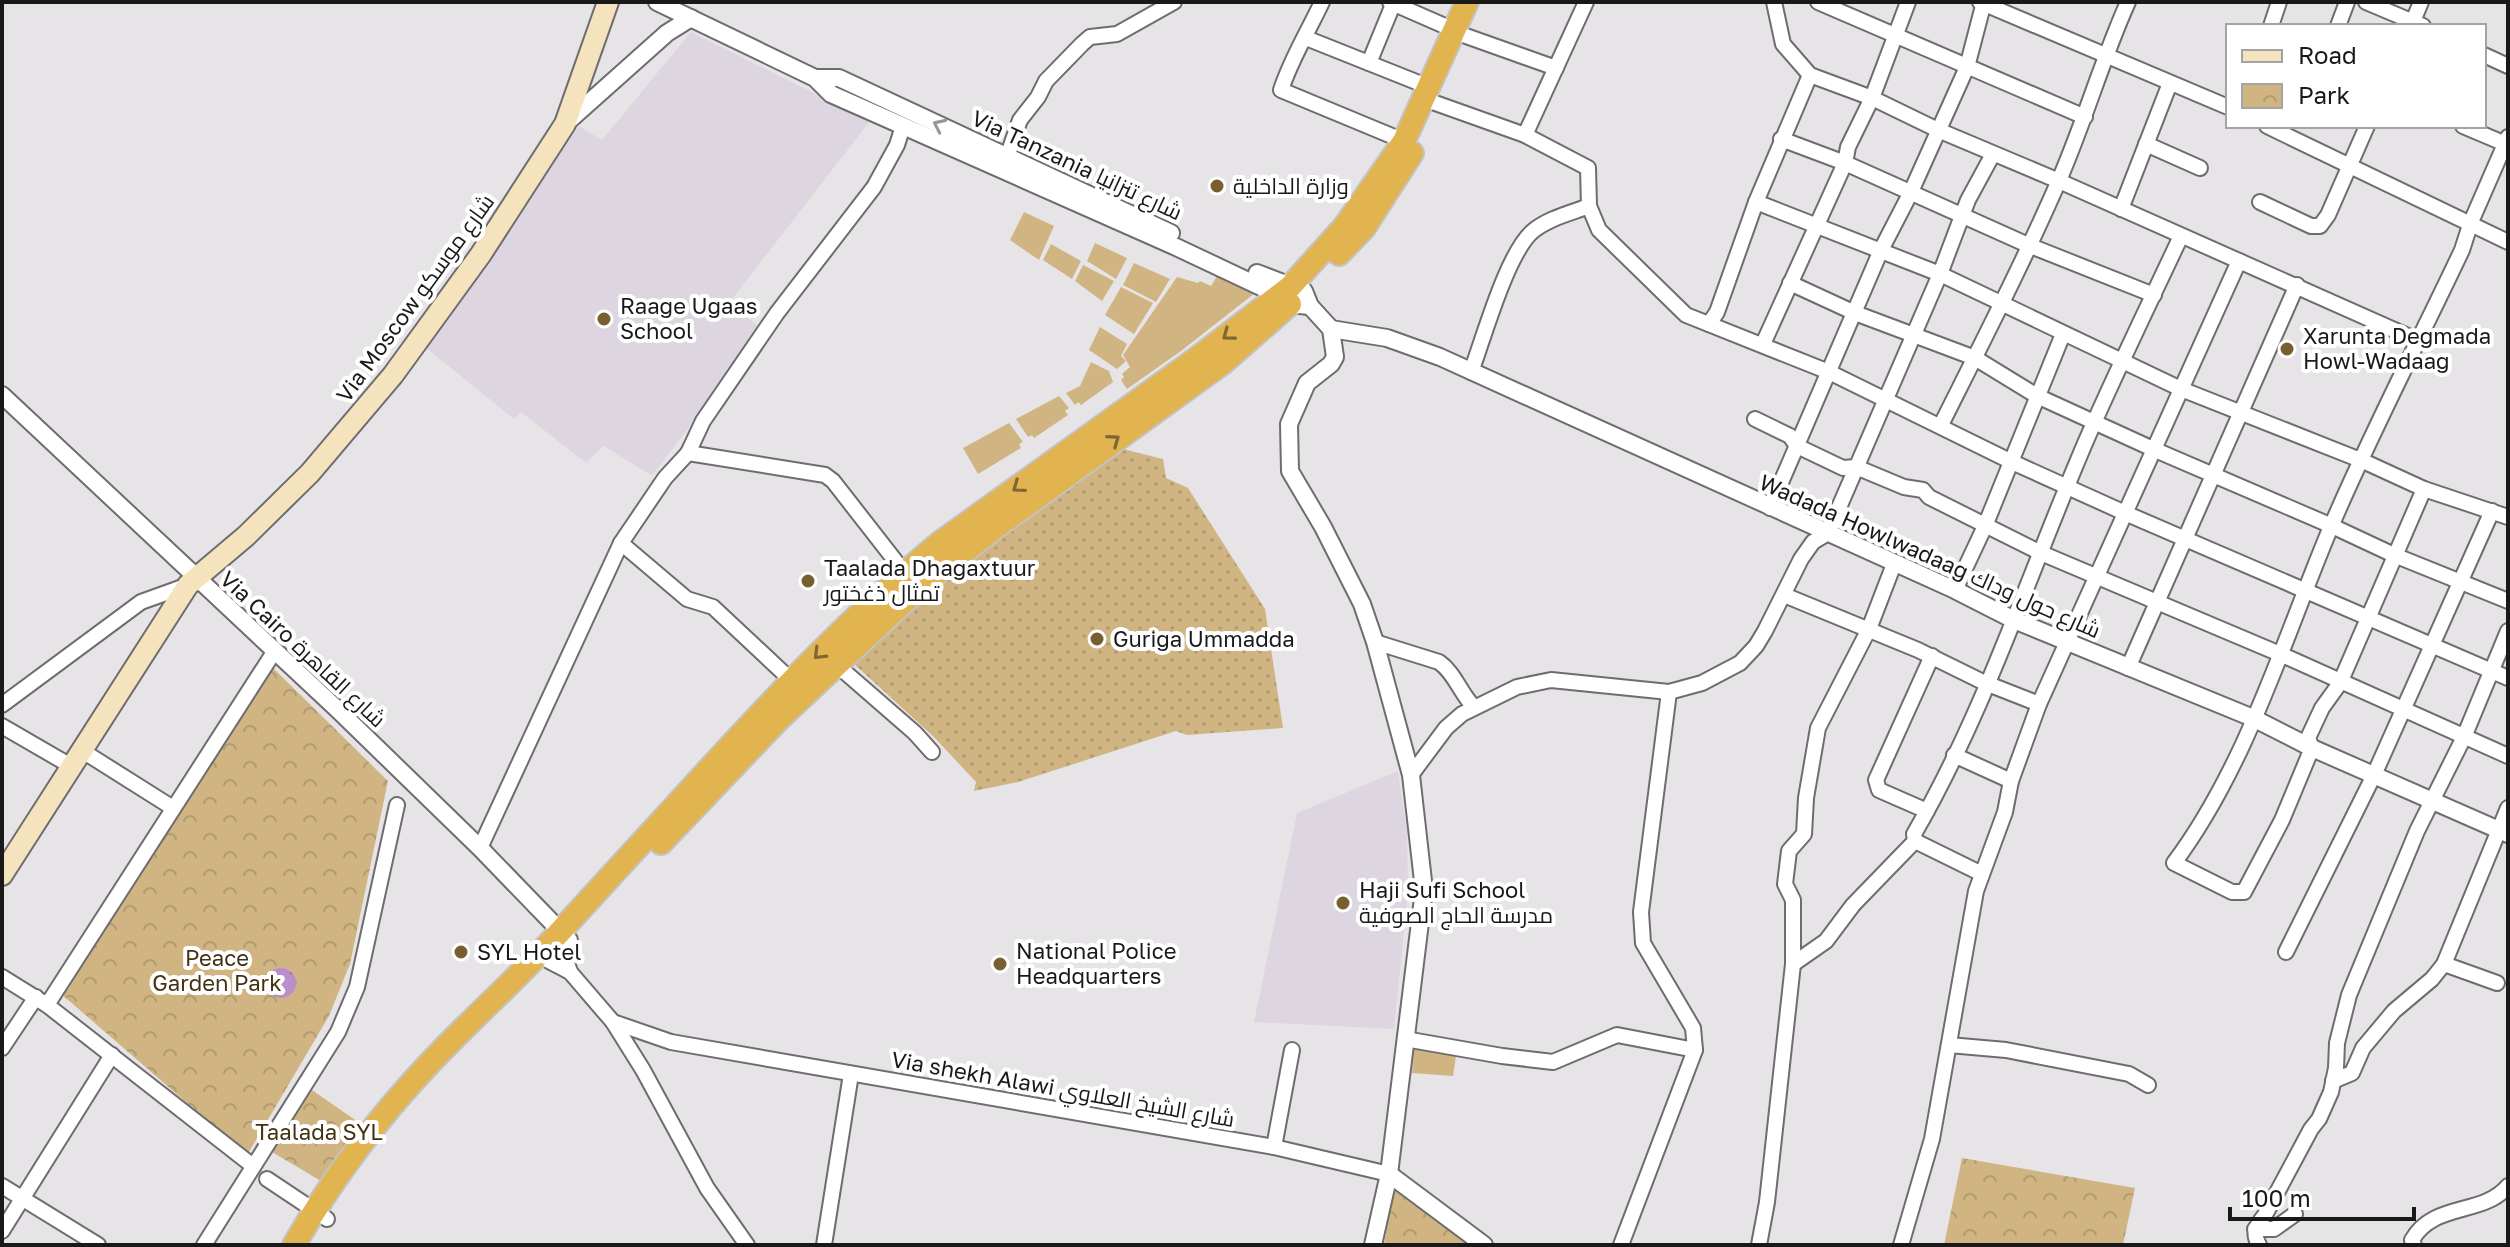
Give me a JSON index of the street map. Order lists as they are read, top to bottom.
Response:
{
  "streets": {
    "main road": ["Via Moscow شارع موسكو"],
    "street": [
      "Via Tanzania شارع تنزانيا",
      "Wadada Howlwadaag شارع حول وداك",
      "Via Cairo شارع القاهرة",
      "Via shekh Alawi شارع الشيخ العلاوي"
    ]
  },
  "crossings": [
    ["Via Tanzania شارع تنزانيا", "Wadada Howlwadaag شارع حول وداك"],
    ["Via Moscow شارع موسكو", "Via Cairo شارع القاهرة"],
    ["Via Cairo شارع القاهرة", "Via shekh Alawi شارع الشيخ العلاوي"]
  ],
  "parks": ["Peace Garden Park", "Taalada SYL"],
  "places": [
    "وزارة الداخلية",
    "Raage Ugaas School",
    "Xarunta Degmada Howl-Wadaag",
    "Taalada Dhagaxtuur تمثال ذغختور",
    "Guriga Ummadda",
    "Haji Sufi School مدرسة الحاج الصوفية",
    "SYL Hotel",
    "National Police Headquarters"
  ],
  "legend": ["Road", "Park"],
  "scale_bar": "100 m"
}
